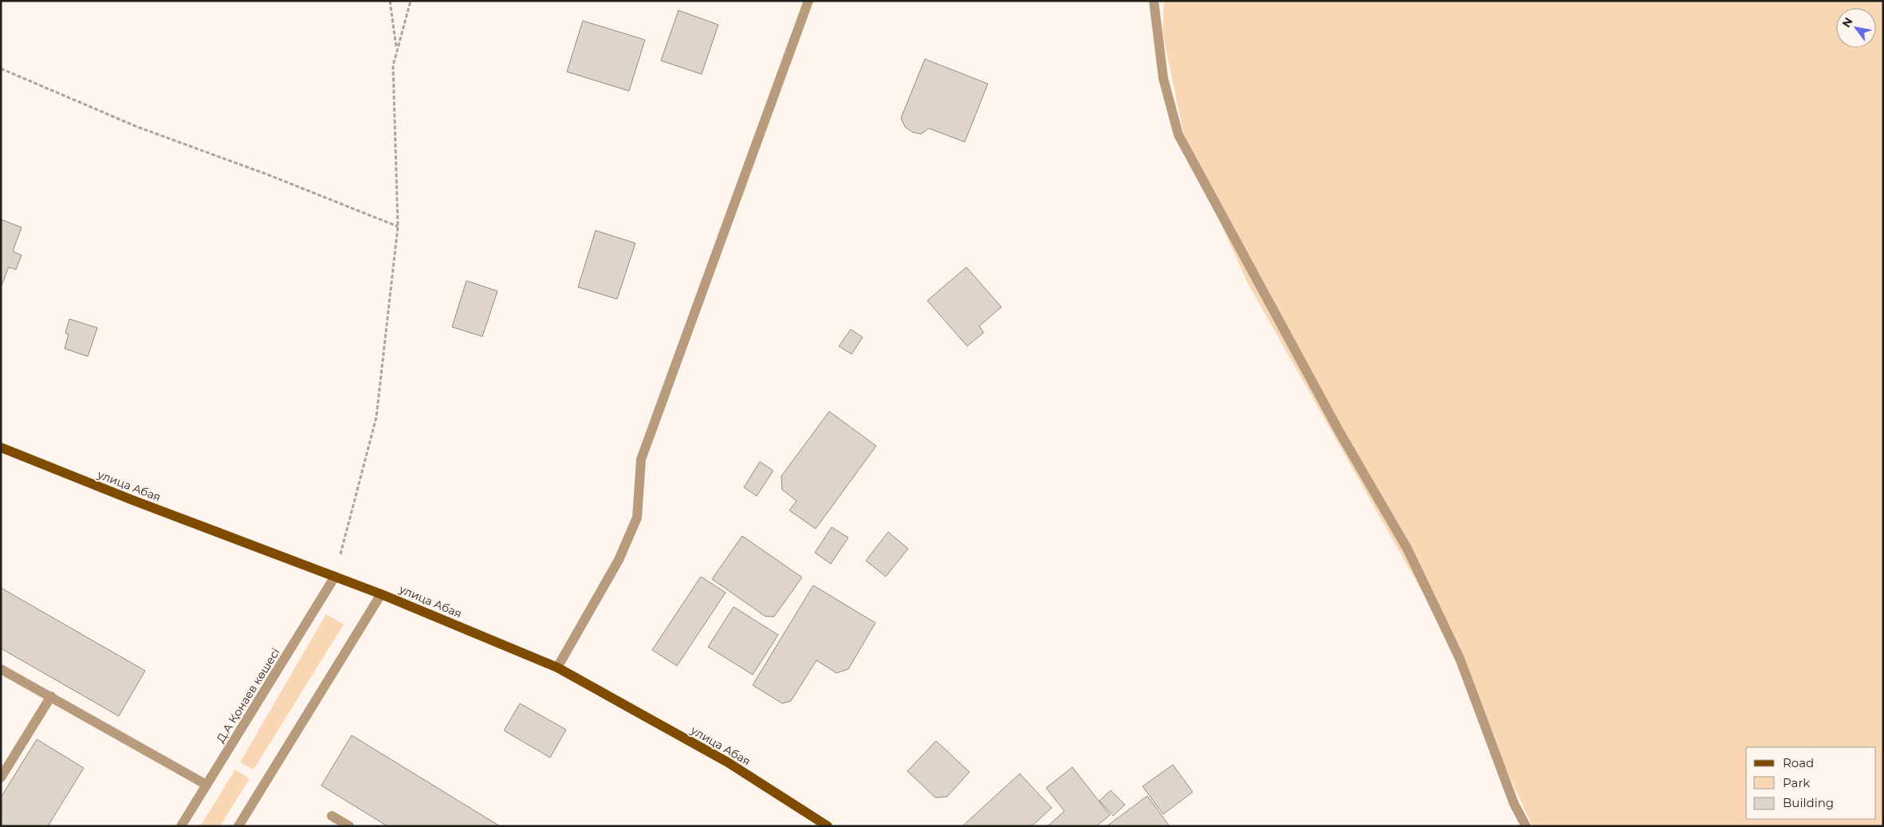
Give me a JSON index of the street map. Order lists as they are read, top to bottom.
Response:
{
  "streets": {
    "main road": ["улица Абая"],
    "street": ["Д.А Қонаев көшесі"]
  },
  "crossings": [
    ["улица Абая", "Д.А Қонаев көшесі"]
  ],
  "legend": ["Road", "Park", "Building"],
  "north": "top left"
}
